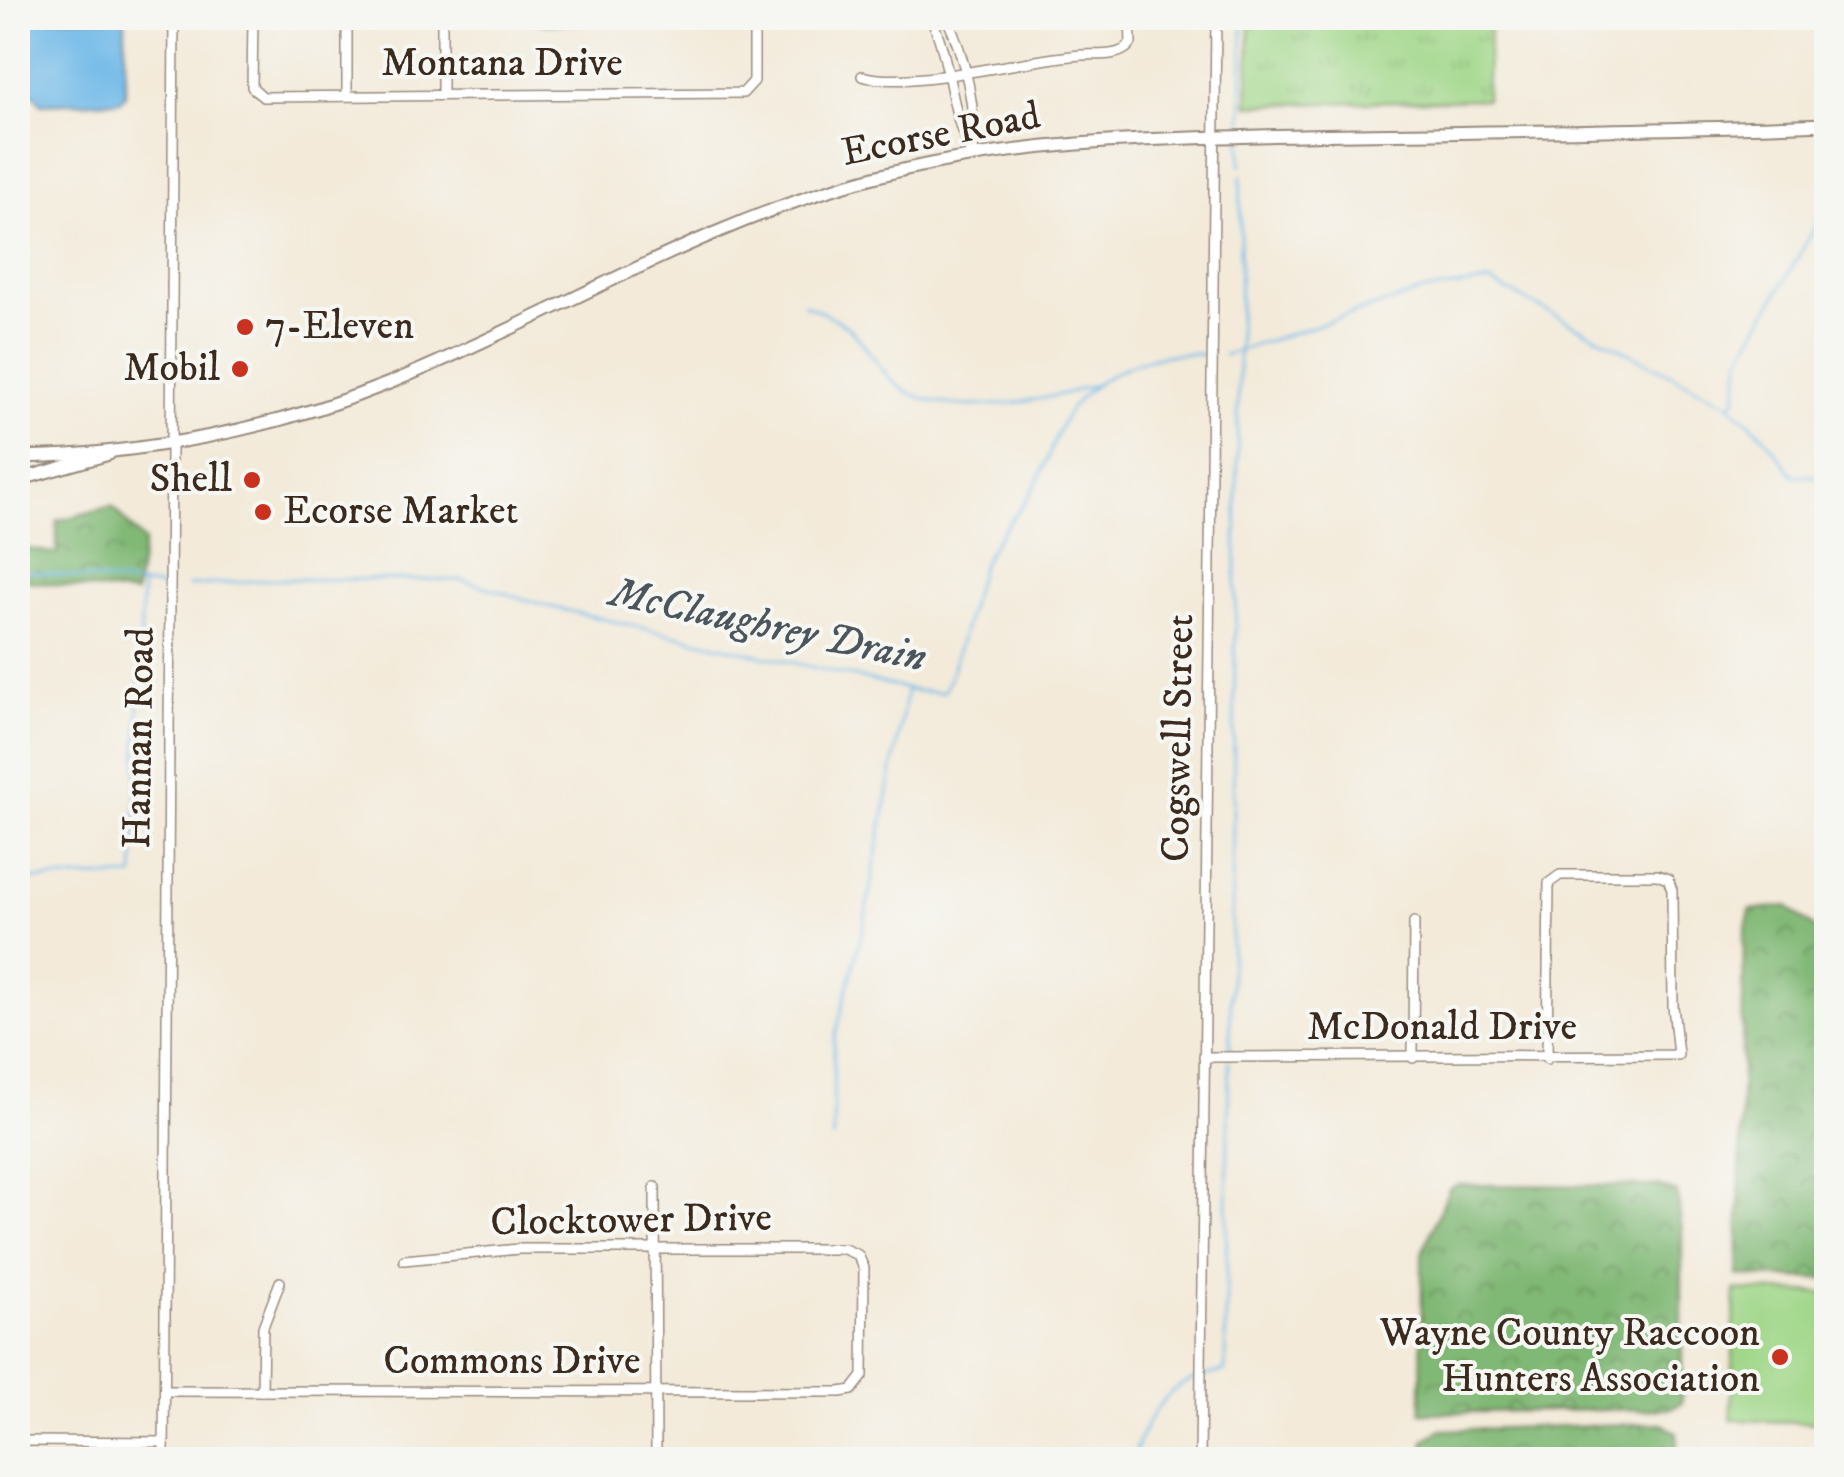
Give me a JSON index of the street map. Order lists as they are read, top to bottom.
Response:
{
  "streets": {
    "main road": ["Ecorse Road"],
    "street": [
      "Montana Drive",
      "Hannan Road",
      "Cogswell Street",
      "McDonald Drive",
      "Clocktower Drive",
      "Commons Drive"
    ]
  },
  "crossings": [
    ["Ecorse Road", "Hannan Road"],
    ["Ecorse Road", "Cogswell Street"],
    ["Hannan Road", "Commons Drive"],
    ["Cogswell Street", "McDonald Drive"],
    ["Clocktower Drive", "Commons Drive"]
  ],
  "water": ["McClaughrey Drain"],
  "places": [
    "7-Eleven",
    "Mobil",
    "Shell",
    "Ecorse Market",
    "Wayne County Raccoon Hunters Association"
  ]
}
